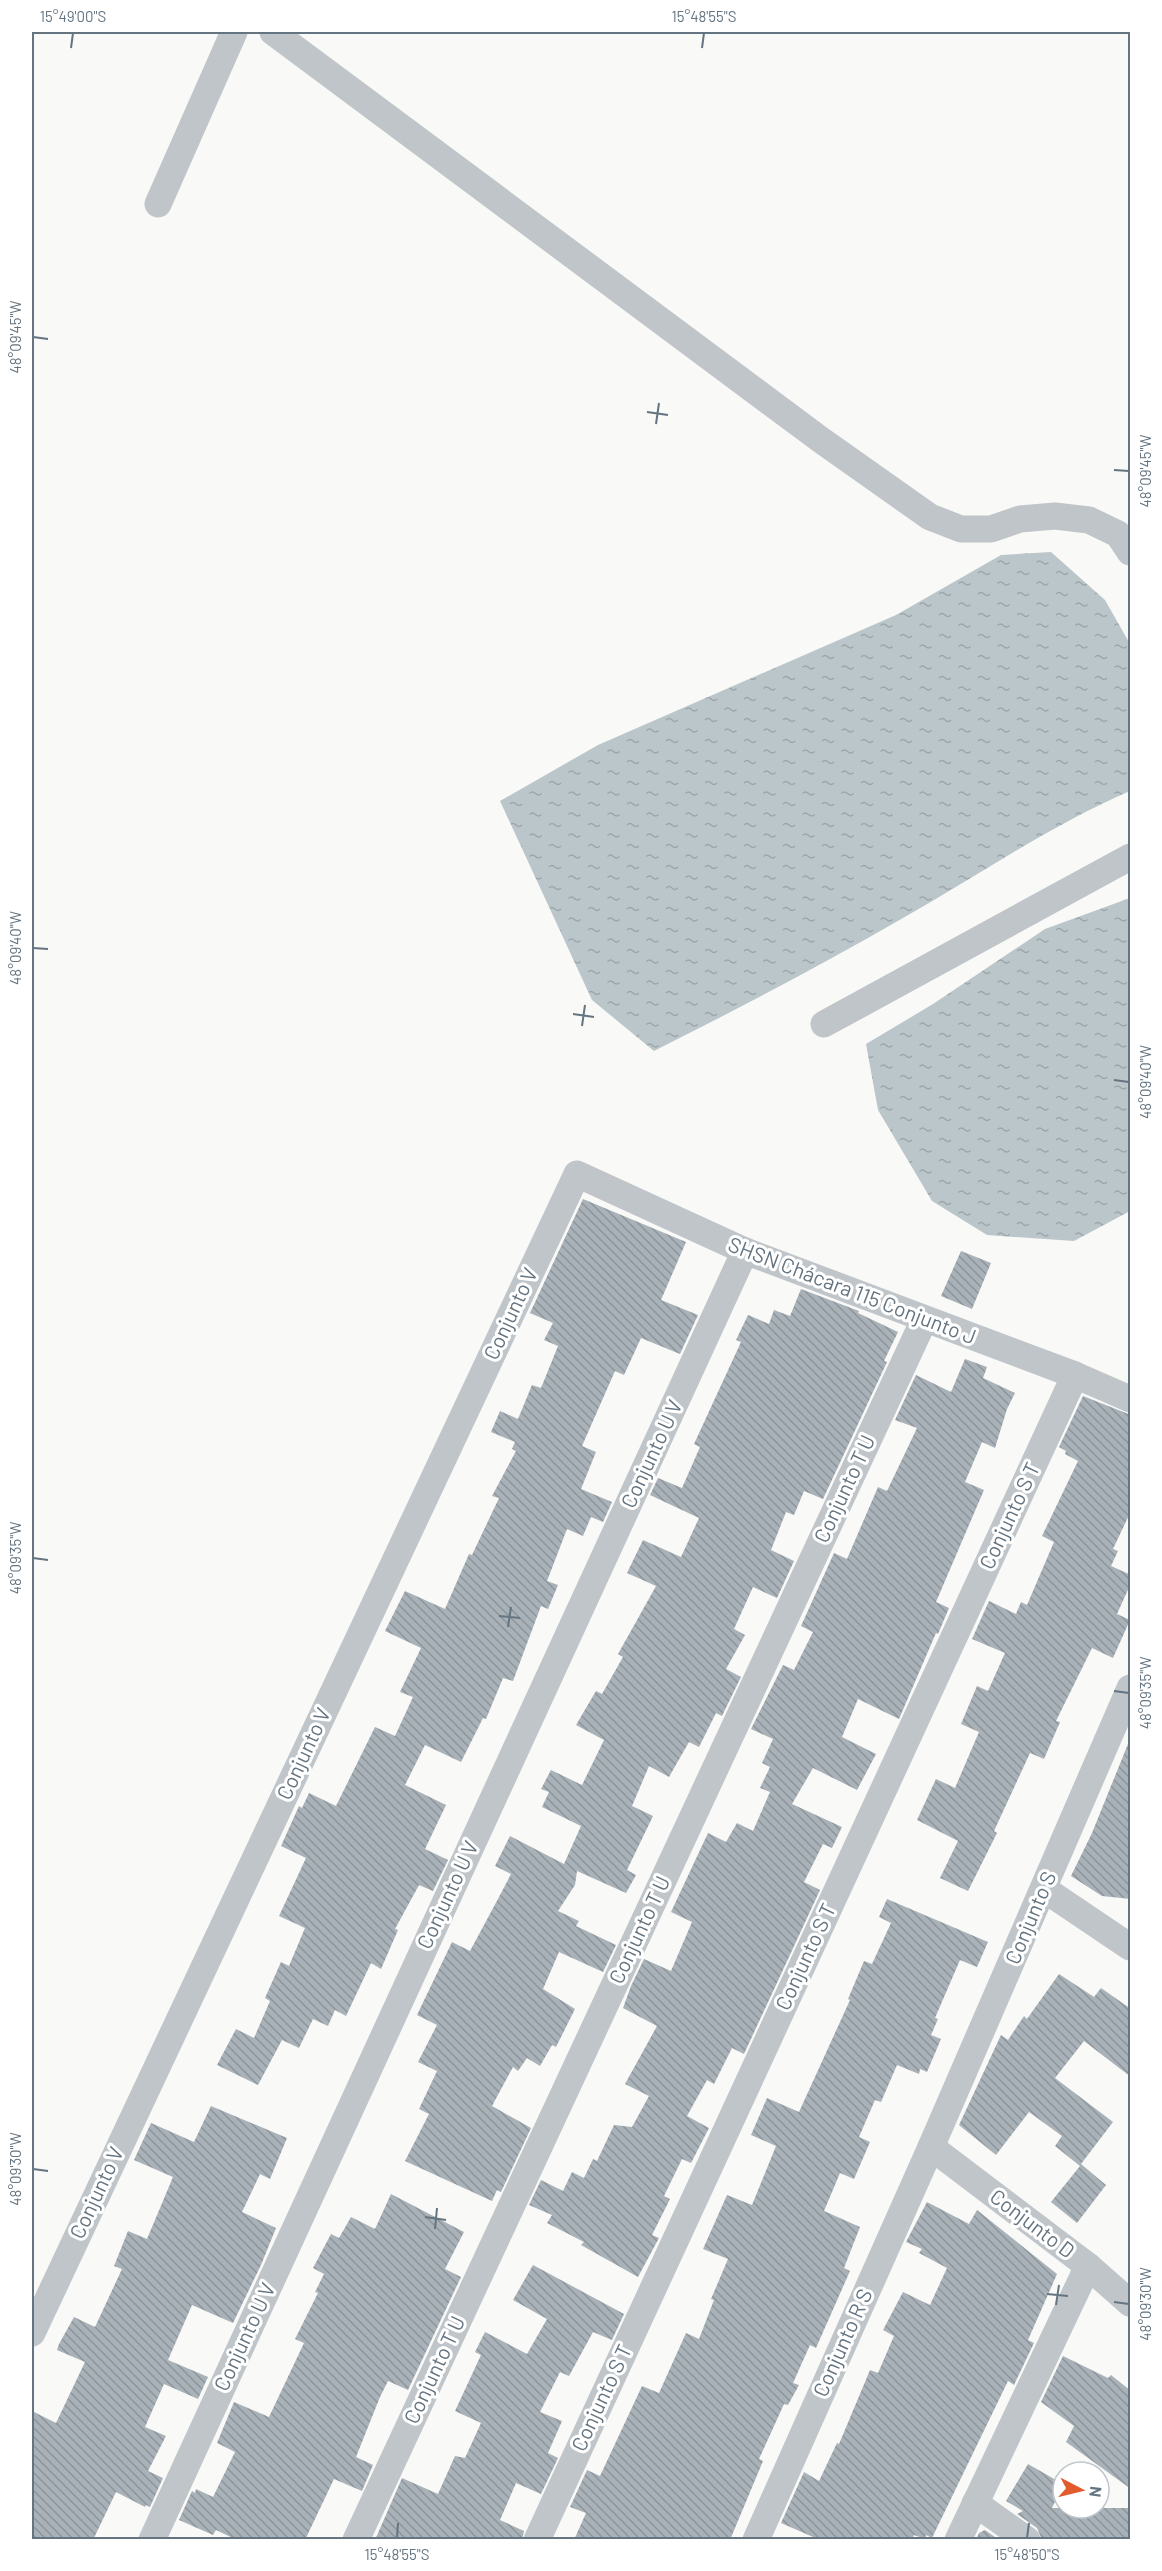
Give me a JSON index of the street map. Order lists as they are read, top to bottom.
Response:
{
  "streets": {
    "street": [
      "SHSN Chácara 115 Conjunto J",
      "Conjunto V",
      "Conjunto U V",
      "Conjunto T U",
      "Conjunto S T",
      "Conjunto S",
      "Conjunto D",
      "Conjunto R S"
    ]
  },
  "crossings": [
    ["SHSN Chácara 115 Conjunto J", "Conjunto V"],
    ["SHSN Chácara 115 Conjunto J", "Conjunto U V"],
    ["SHSN Chácara 115 Conjunto J", "Conjunto T U"],
    ["SHSN Chácara 115 Conjunto J", "Conjunto S T"],
    ["Conjunto S", "Conjunto D"],
    ["Conjunto S", "Conjunto R S"],
    ["Conjunto D", "Conjunto R S"]
  ],
  "north": "right",
  "coordinates": [
    "15°49'00\"S",
    "15°48'55\"S",
    "48°09'45\"W",
    "48°09'40\"W",
    "48°09'35\"W",
    "48°09'30\"W",
    "15°48'50\"S"
  ]
}
